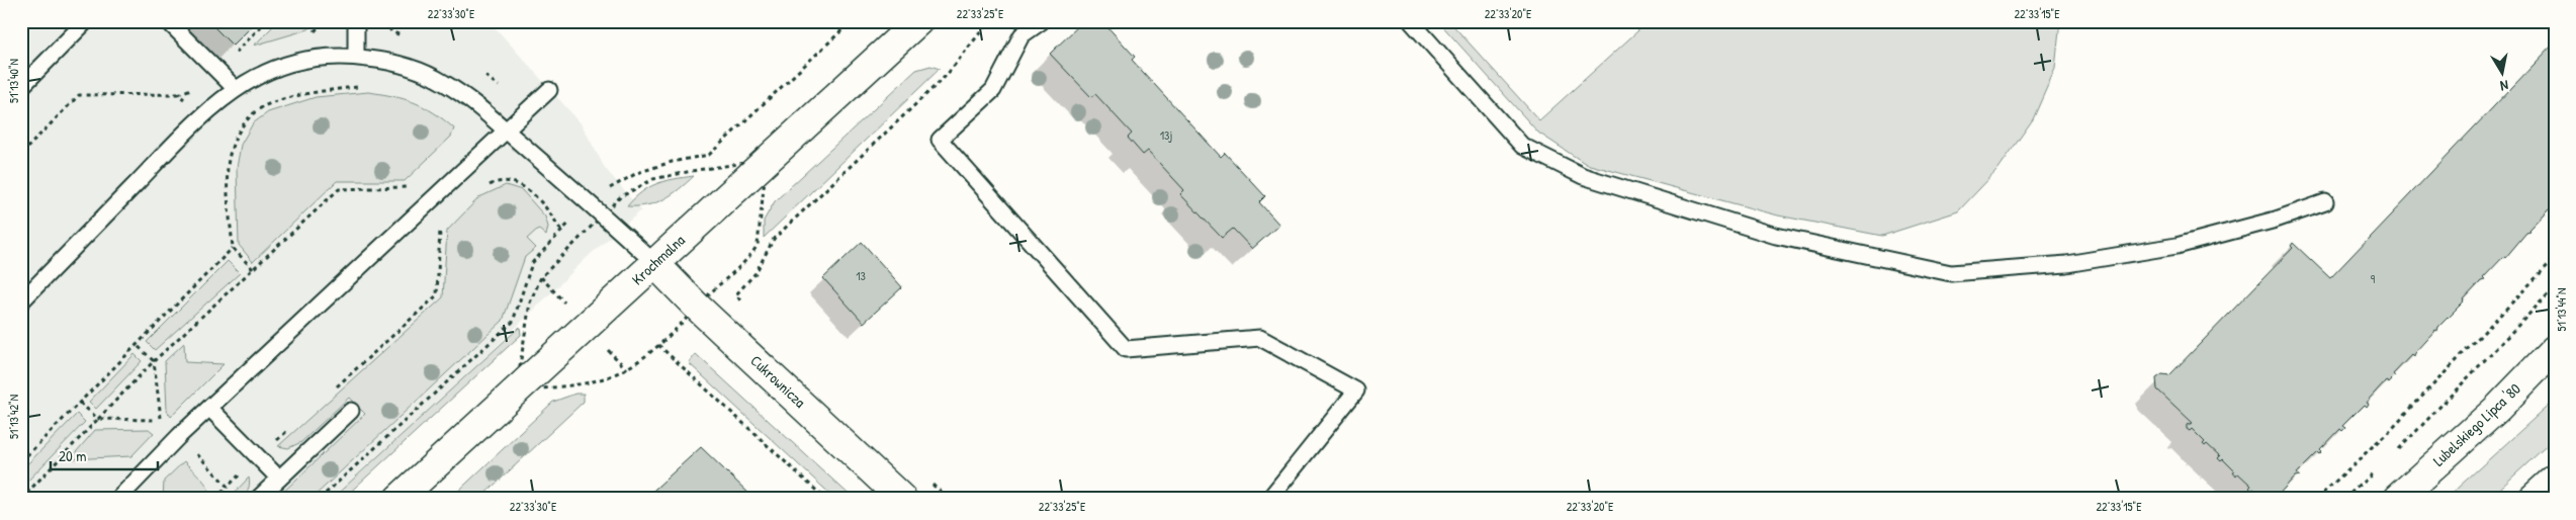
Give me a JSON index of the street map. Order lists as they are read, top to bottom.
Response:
{
  "streets": {
    "street": ["Krochmalna", "Cukrownicza", "Lubelskiego Lipca '80"]
  },
  "crossings": [
    ["Krochmalna", "Cukrownicza"]
  ],
  "house_numbers": ["13j", "13", "9"],
  "scale_bar": "20 m",
  "north": "bottom",
  "coordinates": [
    "22°33'30\"E",
    "22°33'25\"E",
    "22°33'20\"E",
    "22°33'15\"E",
    "51°13'40\"N",
    "51°13'44\"N",
    "51°13'42\"N"
  ]
}
